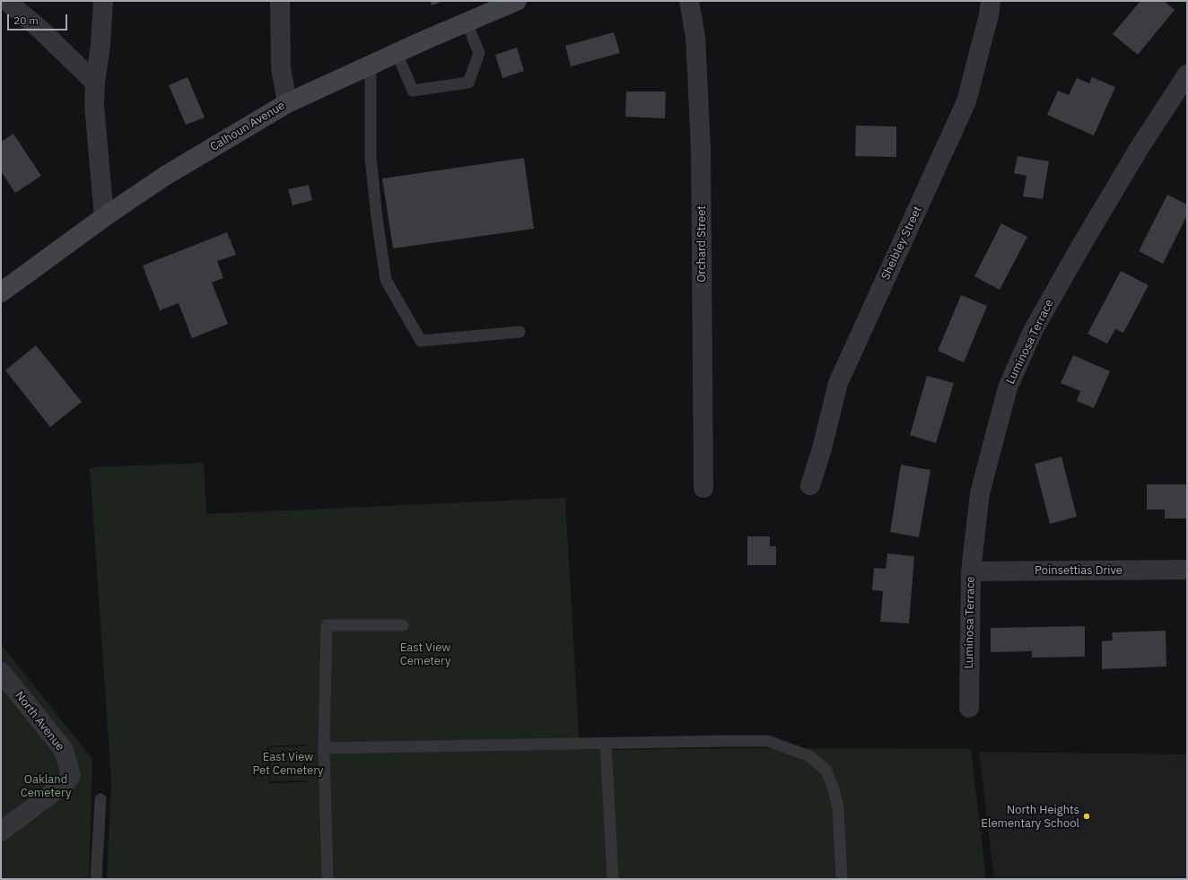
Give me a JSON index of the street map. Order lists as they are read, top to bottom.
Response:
{
  "streets": {
    "street": [
      "Calhoun Avenue",
      "Sheibley Street",
      "Orchard Street",
      "Luminosa Terrace",
      "Poinsettias Drive",
      "North Avenue"
    ]
  },
  "crossings": [
    ["Luminosa Terrace", "Poinsettias Drive"]
  ],
  "parks": ["East View Cemetery", "East View Pet Cemetery", "Oakland Cemetery"],
  "places": ["North Heights Elementary School"],
  "scale_bar": "20 m"
}
